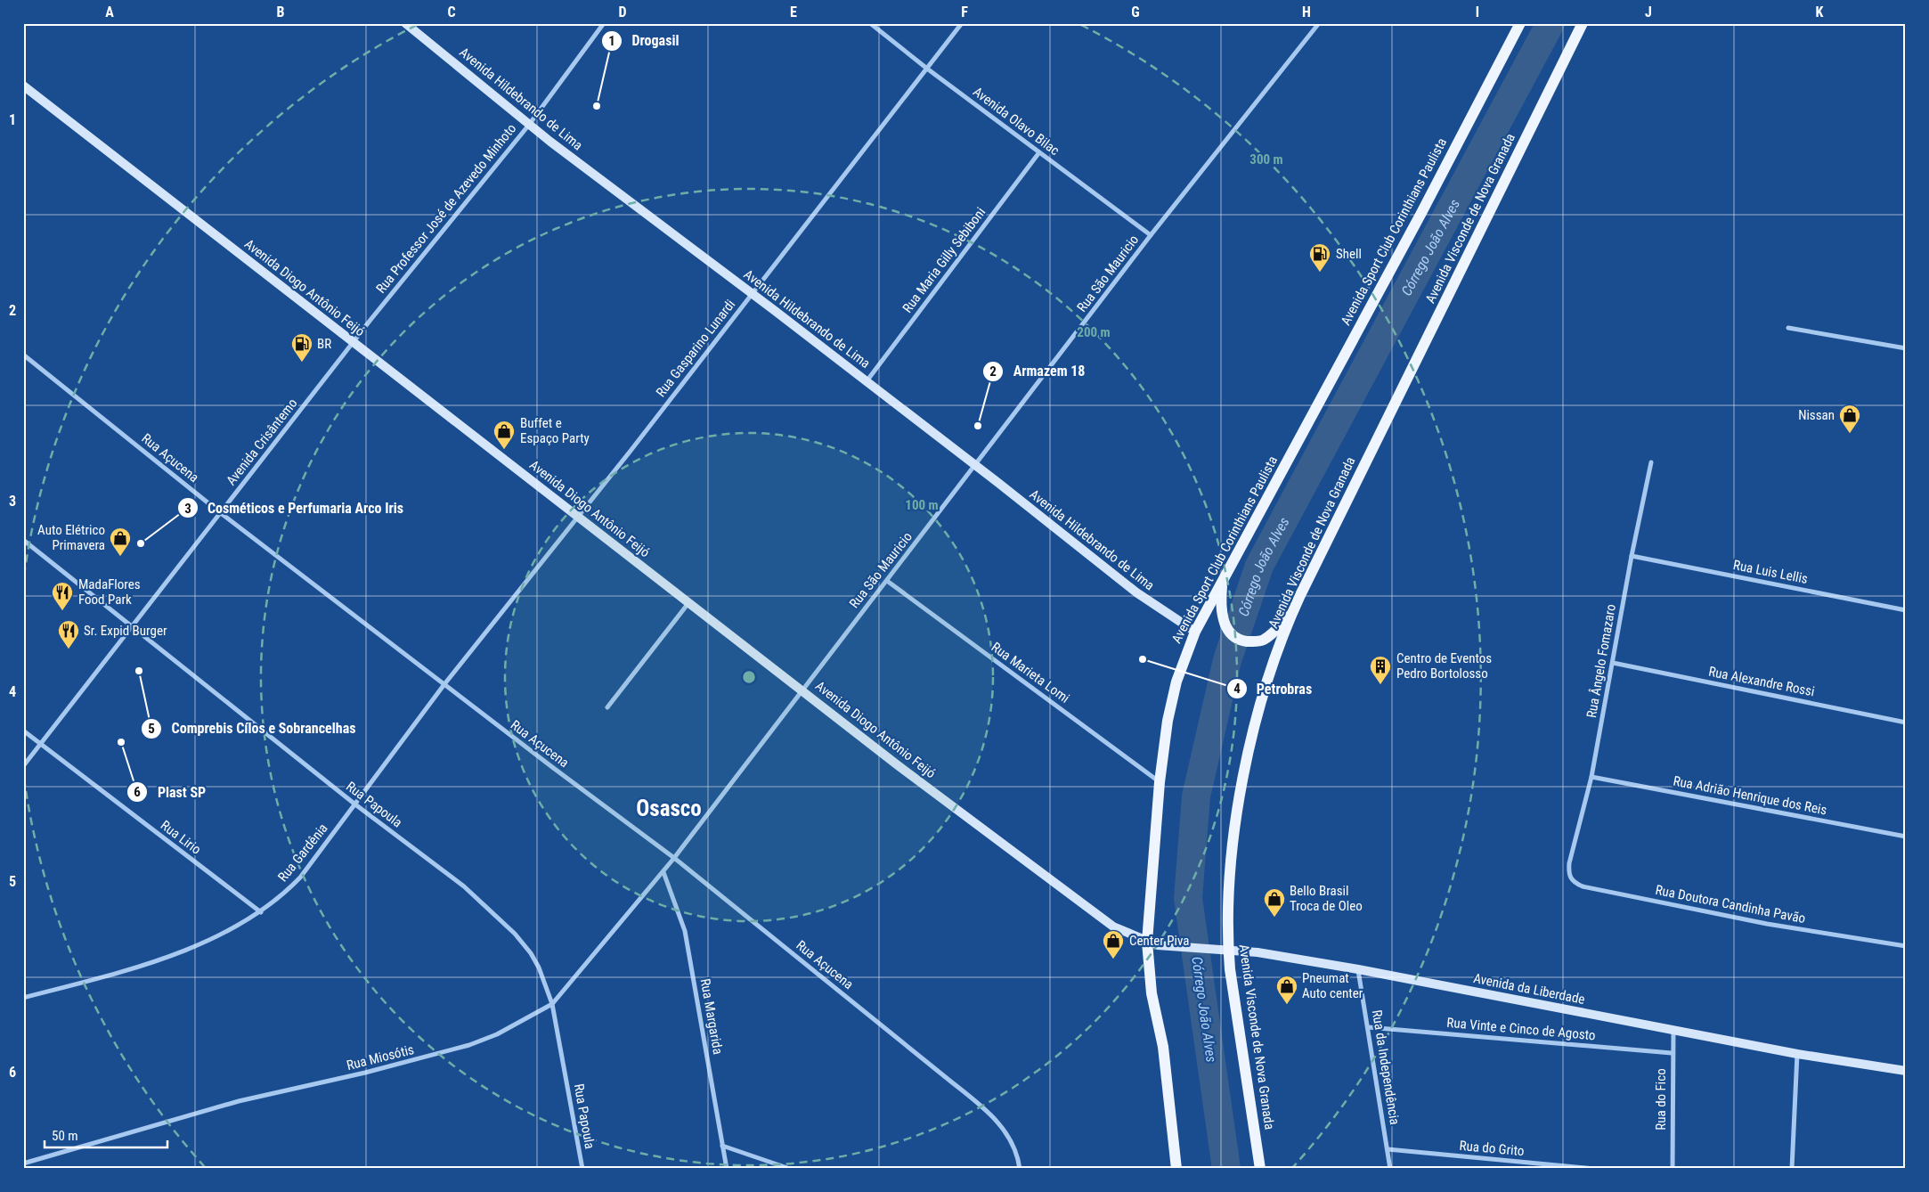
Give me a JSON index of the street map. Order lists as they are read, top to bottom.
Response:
{
  "streets": {
    "main road": [
      "Avenida Hildebrando de Lima",
      "Avenida Visconde de Nova Granada",
      "Avenida Sport Club Corinthians Paulista",
      "Avenida Diogo Antônio Feijó",
      "Avenida da Liberdade"
    ],
    "street": [
      "Avenida Olavo Bilac",
      "Rua Professor José de Azevedo Minhoto",
      "Rua Maria Gilly Sebiboni",
      "Rua São Mauricio",
      "Rua Gasparino Lunardi",
      "Avenida Crisântemo",
      "Rua Açucena",
      "Rua Luis Lellis",
      "Rua Ângelo Fomazaro",
      "Rua Marieta Lomi",
      "Rua Alexandre Rossi",
      "Rua Adrião Henrique dos Reis",
      "Rua Papoula",
      "Rua Lirio",
      "Rua Gardênia",
      "Rua Doutora Candinha Pavão",
      "Rua Margarida",
      "Rua Vinte e Cinco de Agosto",
      "Rua Miosótis",
      "Rua da Independência",
      "Rua do Fico",
      "Rua do Grito"
    ]
  },
  "crossings": [
    ["Avenida Hildebrando de Lima", "Rua Professor José de Azevedo Minhoto"],
    ["Avenida Hildebrando de Lima", "Avenida Sport Club Corinthians Paulista"],
    ["Avenida Hildebrando de Lima", "Rua Maria Gilly Sebiboni"],
    ["Avenida Hildebrando de Lima", "Rua São Mauricio"],
    ["Avenida Hildebrando de Lima", "Rua Gasparino Lunardi"],
    ["Avenida Olavo Bilac", "Rua Maria Gilly Sebiboni"],
    ["Avenida Olavo Bilac", "Rua São Mauricio"],
    ["Avenida Olavo Bilac", "Rua Gasparino Lunardi"],
    ["Rua Professor José de Azevedo Minhoto", "Avenida Diogo Antônio Feijó"],
    ["Rua Professor José de Azevedo Minhoto", "Avenida Crisântemo"],
    ["Avenida Visconde de Nova Granada", "Avenida da Liberdade"],
    ["Avenida Sport Club Corinthians Paulista", "Avenida Diogo Antônio Feijó"],
    ["Avenida Sport Club Corinthians Paulista", "Rua Marieta Lomi"],
    ["Avenida Sport Club Corinthians Paulista", "Avenida da Liberdade"],
    ["Rua São Mauricio", "Avenida Diogo Antônio Feijó"],
    ["Rua São Mauricio", "Rua Açucena"],
    ["Rua São Mauricio", "Rua Marieta Lomi"],
    ["Rua São Mauricio", "Rua Miosótis"],
    ["Avenida Diogo Antônio Feijó", "Rua Gasparino Lunardi"],
    ["Avenida Diogo Antônio Feijó", "Avenida Crisântemo"],
    ["Avenida Diogo Antônio Feijó", "Avenida da Liberdade"],
    ["Rua Gasparino Lunardi", "Rua Açucena"],
    ["Rua Gasparino Lunardi", "Rua Gardênia"],
    ["Avenida Crisântemo", "Rua Açucena"],
    ["Avenida Crisântemo", "Rua Papoula"],
    ["Avenida Crisântemo", "Rua Lirio"],
    ["Rua Açucena", "Rua Gardênia"],
    ["Rua Açucena", "Rua Miosótis"],
    ["Rua Luis Lellis", "Rua Ângelo Fomazaro"],
    ["Rua Ângelo Fomazaro", "Rua Alexandre Rossi"],
    ["Rua Ângelo Fomazaro", "Rua Adrião Henrique dos Reis"],
    ["Rua Ângelo Fomazaro", "Rua Doutora Candinha Pavão"],
    ["Rua Papoula", "Rua Gardênia"],
    ["Rua Papoula", "Rua Miosótis"],
    ["Rua Lirio", "Rua Gardênia"],
    ["Avenida da Liberdade", "Rua da Independência"],
    ["Avenida da Liberdade", "Rua do Fico"],
    ["Rua Margarida", "Rua Miosótis"],
    ["Rua Vinte e Cinco de Agosto", "Rua da Independência"],
    ["Rua Vinte e Cinco de Agosto", "Rua do Fico"],
    ["Rua da Independência", "Rua do Grito"]
  ],
  "districts": ["Osasco"],
  "water": ["Córrego João Alves"],
  "places": {
    "other": [
      "Drogasil",
      "Armazem 18",
      "Cosméticos e Perfumaria Arco Iris",
      "Petrobras",
      "Comprebis Cílos e Sobrancelhas",
      "Plast SP"
    ],
    "fuel station": ["Shell", "BR"],
    "shop": [
      "Nissan",
      "Buffet e Espaço Party",
      "Auto Elétrico Primavera",
      "Bello Brasil Troca de Oleo",
      "Center Piva",
      "Pneumat Auto center"
    ],
    "restaurant": ["MadaFlores Food Park", "Sr. Expid Burger"],
    "building": ["Centro de Eventos Pedro Bortolosso"]
  },
  "scale_bar": "50 m",
  "grid": {
    "columns": [
      "A",
      "B",
      "C",
      "D",
      "E",
      "F",
      "G",
      "H",
      "I",
      "J",
      "K"
    ],
    "rows": [
      "1",
      "2",
      "3",
      "4",
      "5",
      "6"
    ]
  },
  "rings": ["300 m", "200 m", "100 m"]
}
